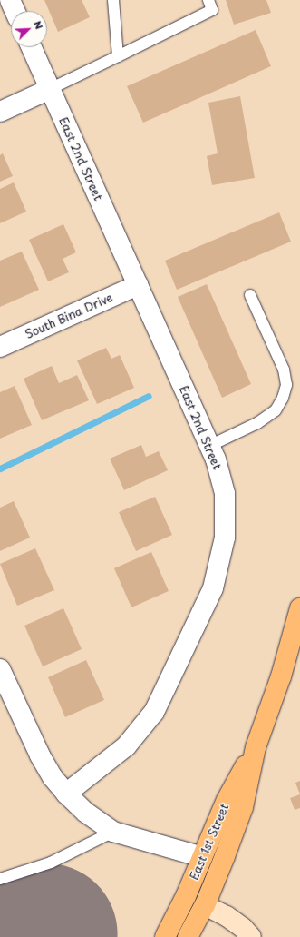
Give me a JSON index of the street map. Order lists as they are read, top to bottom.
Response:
{
  "streets": {
    "main road": ["East 1st Street"],
    "street": ["East 2nd Street", "South Bina Drive"]
  },
  "crossings": [
    ["East 2nd Street", "South Bina Drive"]
  ],
  "north": "top right"
}
